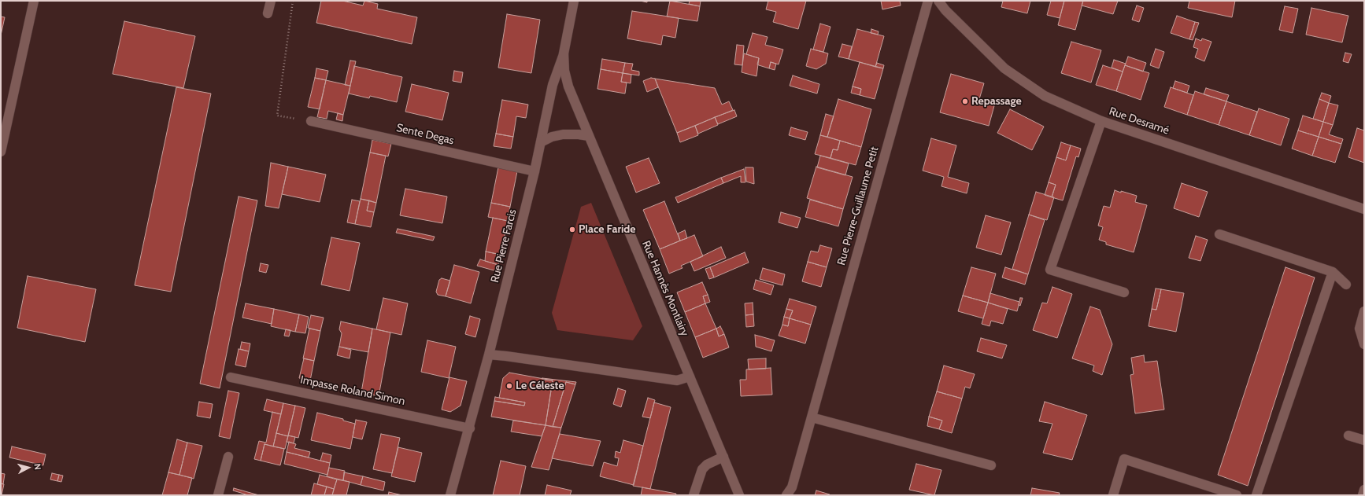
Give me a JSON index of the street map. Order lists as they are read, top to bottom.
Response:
{
  "streets": {
    "street": [
      "Rue Desramé",
      "Sente Degas",
      "Rue Pierre-Guillaume Petit",
      "Rue Pierre Farcis",
      "Rue Hannès Montlairy",
      "Impasse Roland Simon"
    ]
  },
  "crossings": [
    ["Sente Degas", "Rue Pierre Farcis"],
    ["Rue Pierre Farcis", "Rue Hannès Montlairy"],
    ["Rue Pierre Farcis", "Impasse Roland Simon"]
  ],
  "places": ["Repassage", "Place Faride", "Le Céleste"],
  "north": "right"
}
